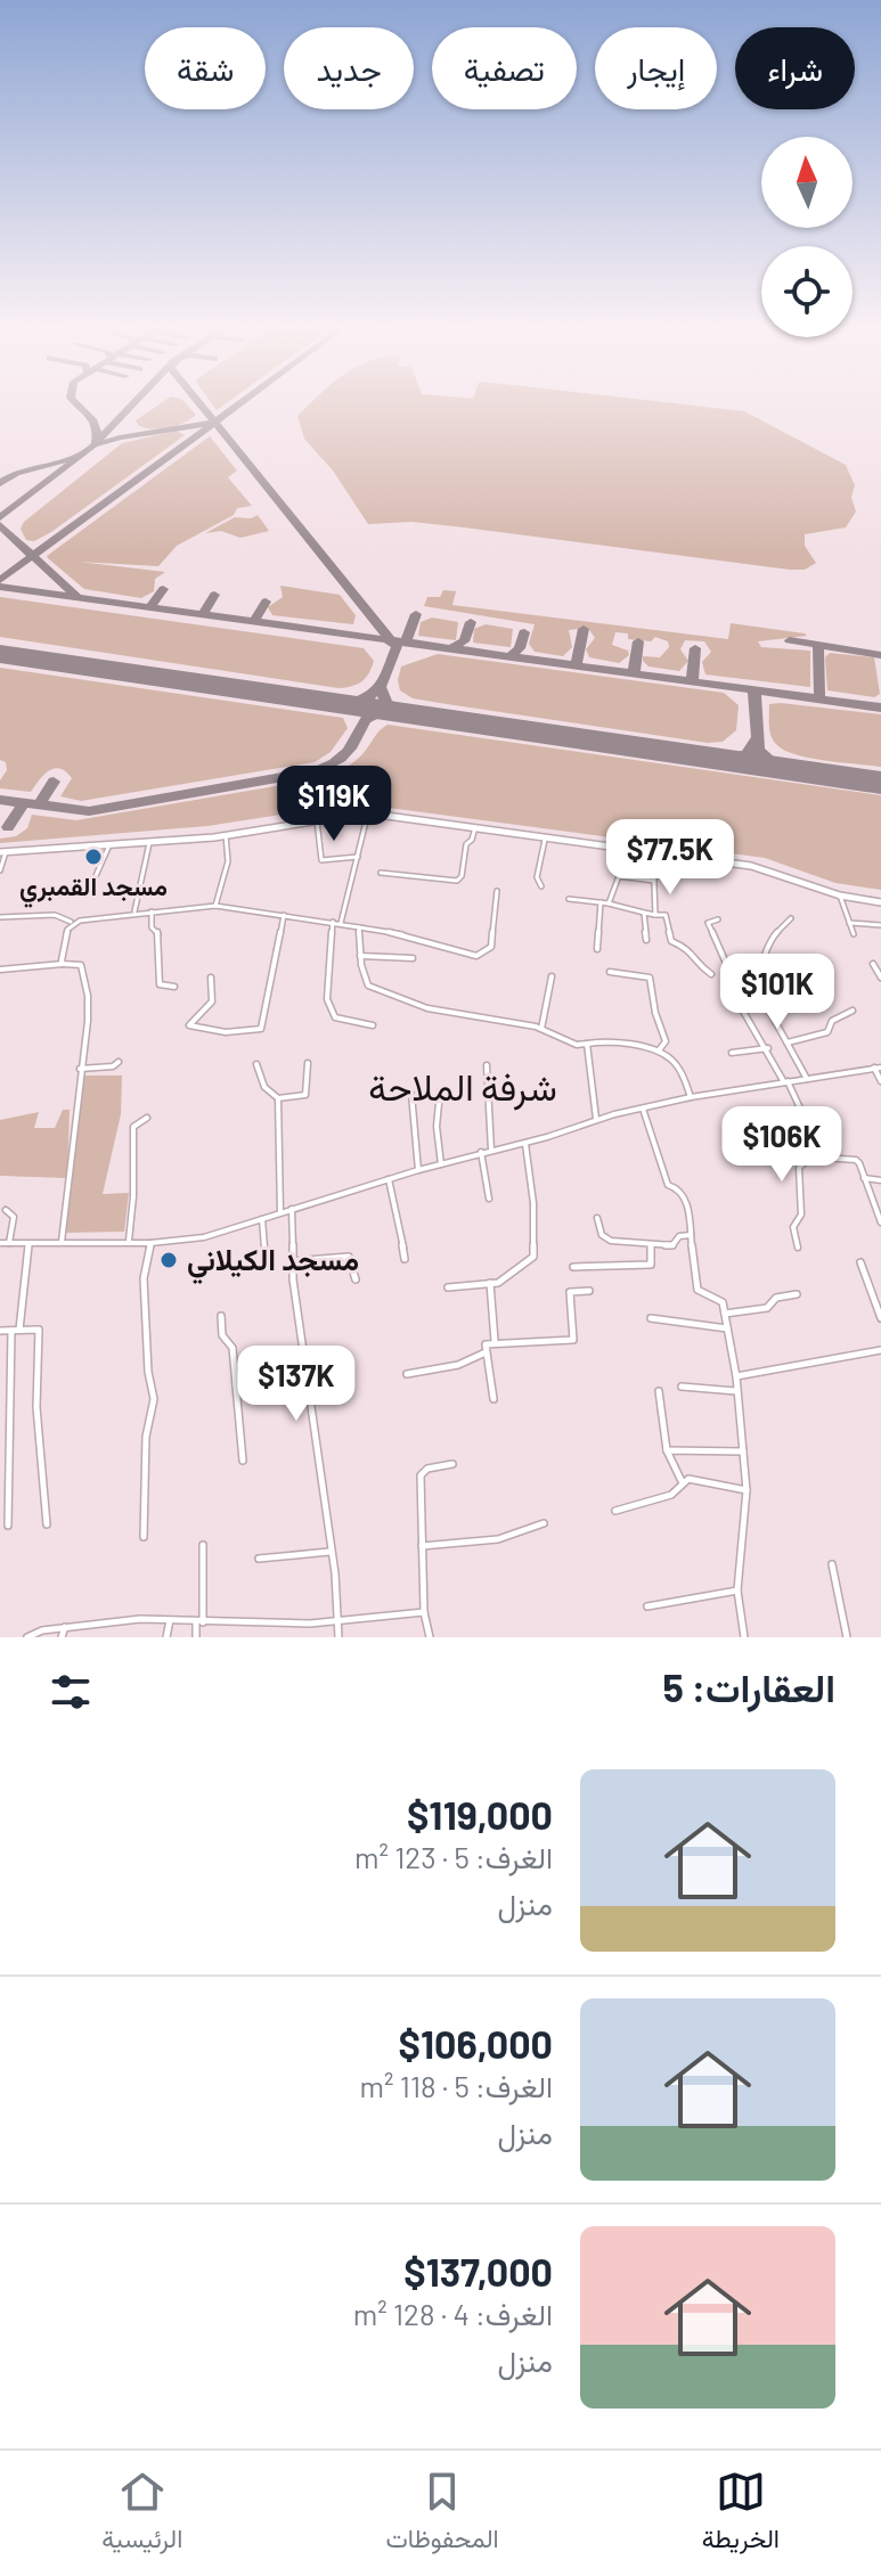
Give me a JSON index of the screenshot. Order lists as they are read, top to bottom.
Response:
{
  "districts": ["شرفة الملاحة"],
  "places": ["مسجد القمبري", "مسجد الكيلاني"],
  "north": "top",
  "page": {
    "chip": [
      "شراء",
      "إيجار",
      "تصفية",
      "جديد",
      "شقة"
    ],
    "price": [
      "$119K",
      "$77.5K",
      "$101K",
      "$106K",
      "$137K"
    ],
    "heading": "العقارات: 5",
    "list": [
      {
        "name": "$119,000",
        "note": "الغرف: 5 · 123 m² · منزل"
      },
      {
        "name": "$106,000",
        "note": "الغرف: 5 · 118 m² · منزل"
      },
      {
        "name": "$137,000",
        "note": "الغرف: 4 · 128 m² · منزل"
      }
    ],
    "tabs": ["الخريطة", "المحفوظات", "الرئيسية"]
  }
}
